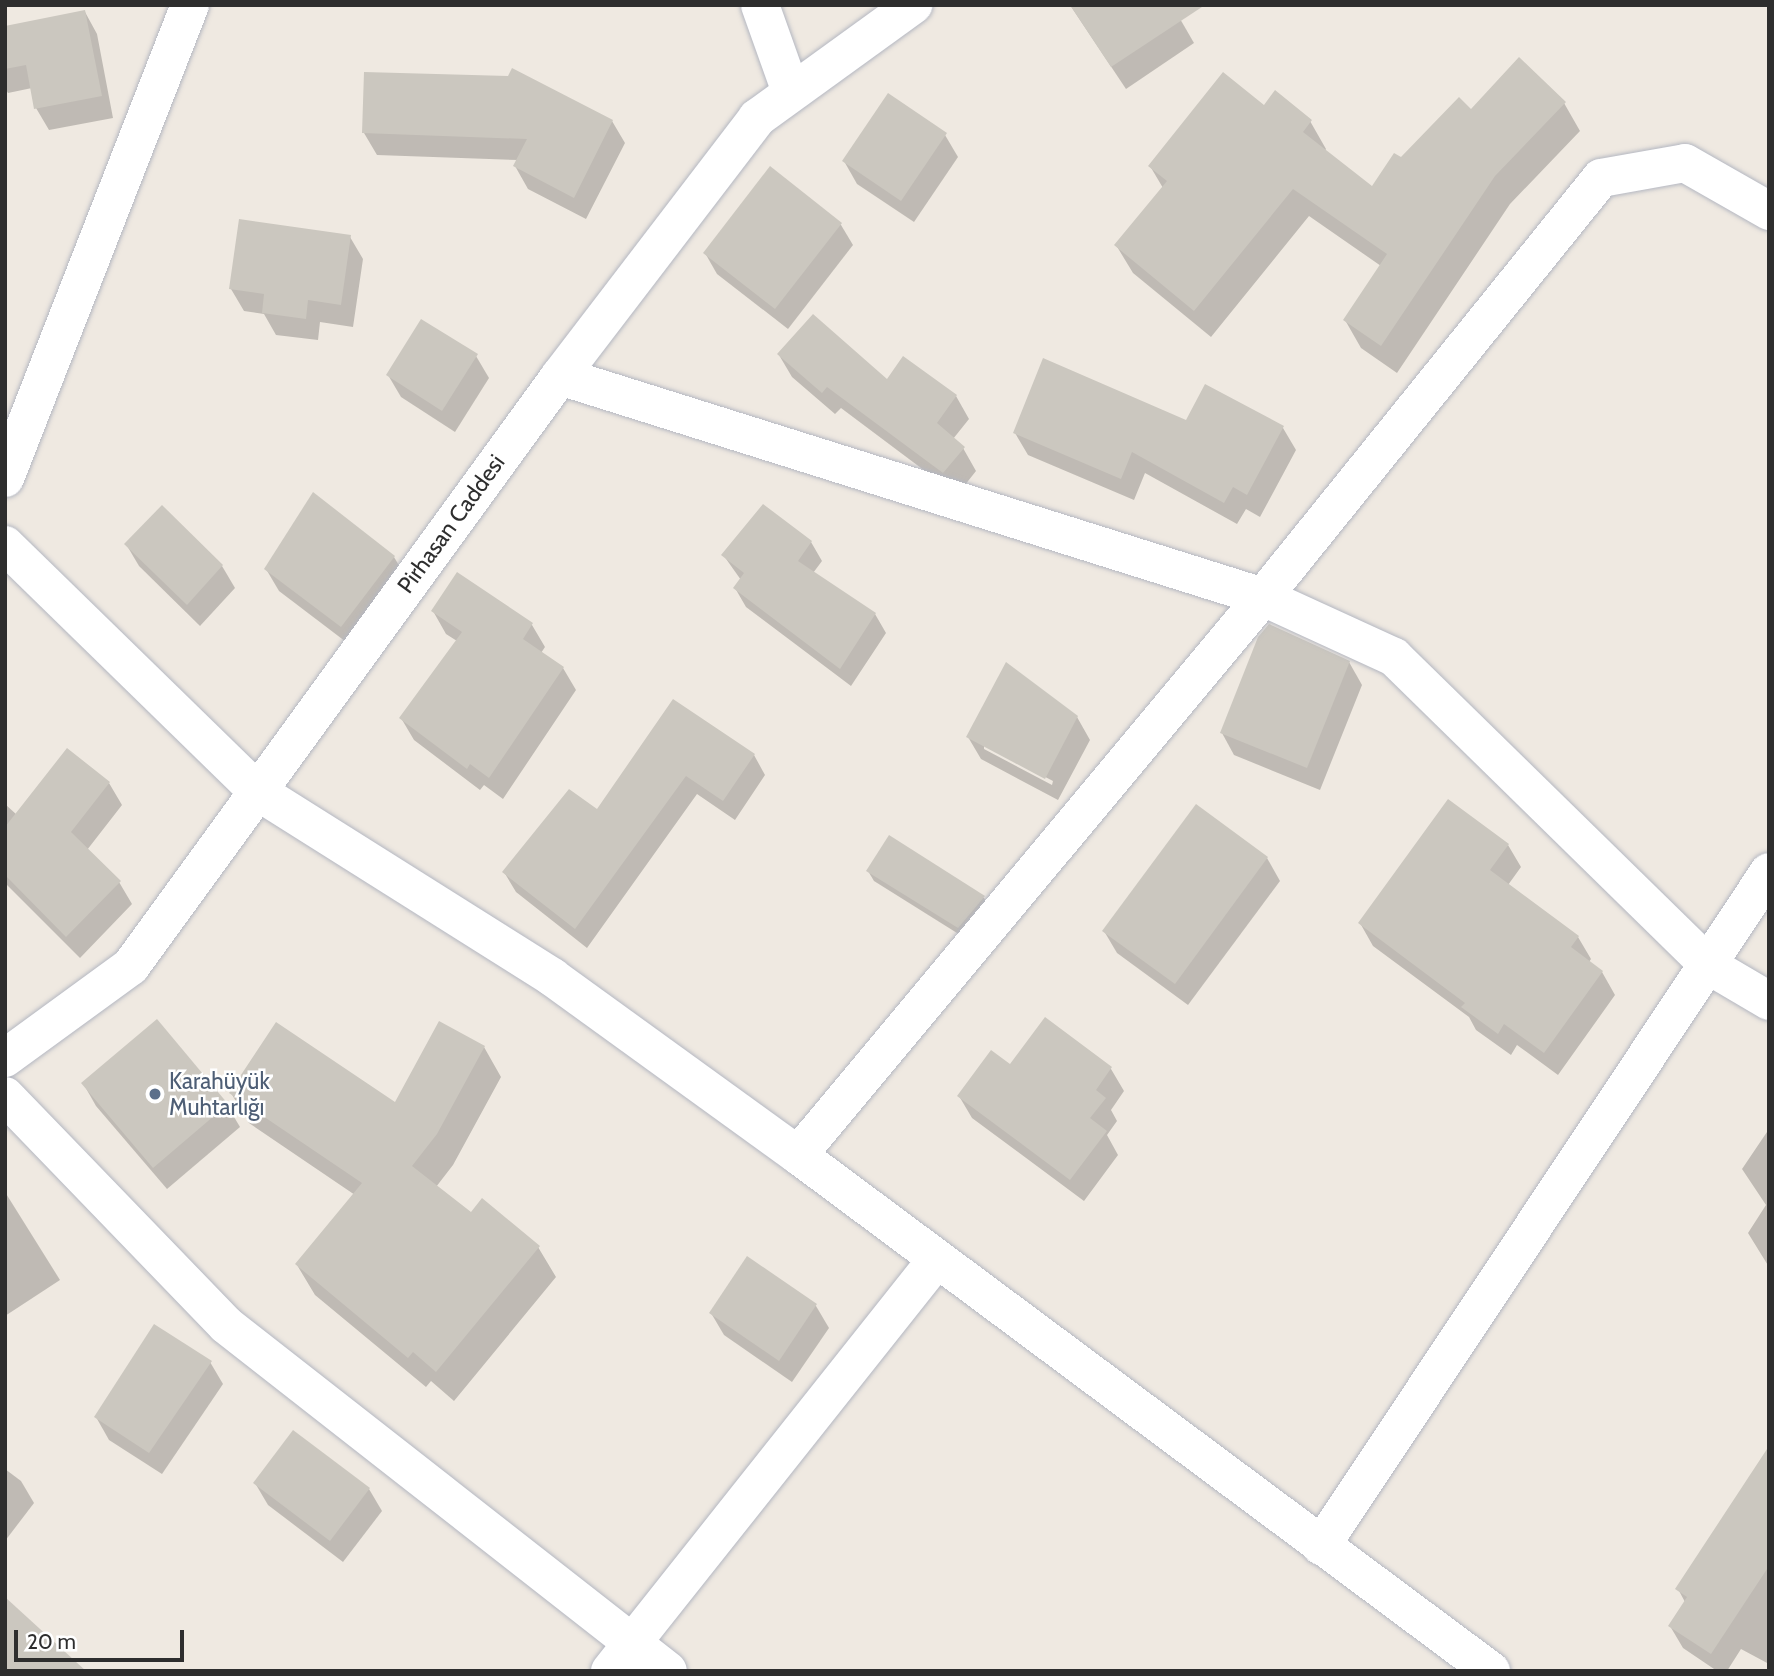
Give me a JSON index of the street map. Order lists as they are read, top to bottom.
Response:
{
  "streets": {
    "street": ["Pirhasan Caddesi"]
  },
  "places": ["Karahüyük Muhtarlığı"],
  "scale_bar": "20 m"
}
